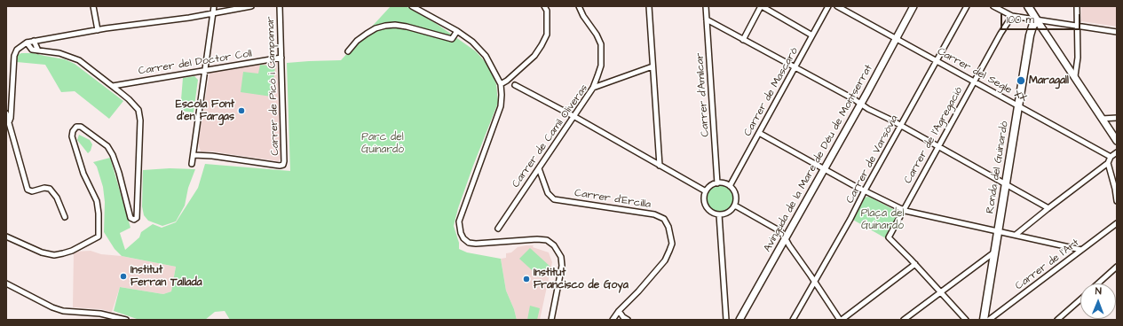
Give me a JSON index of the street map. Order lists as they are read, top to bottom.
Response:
{
  "streets": {
    "main road": ["Ronda del Guinardó"],
    "street": [
      "Carrer del Doctor Coll",
      "Carrer del Segle XX",
      "Carrer de Picó i Campamar",
      "Carrer de Mascaró",
      "Carrer d'Amílcar",
      "Carrer de l'Agregació",
      "Carrer de Camil Oliveras",
      "Avinguda de la Mare de Déu de Montserrat",
      "Carrer de Varsòvia",
      "Carrer d'Ercilla",
      "Carrer de l'Art"
    ]
  },
  "crossings": [
    ["Carrer del Doctor Coll", "Carrer de Picó i Campamar"],
    ["Carrer del Segle XX", "Carrer de l'Agregació"],
    ["Carrer del Segle XX", "Avinguda de la Mare de Déu de Montserrat"],
    ["Carrer del Segle XX", "Carrer de Varsòvia"],
    ["Carrer del Segle XX", "Ronda del Guinardó"],
    ["Carrer de Mascaró", "Carrer d'Amílcar"],
    ["Carrer de Camil Oliveras", "Carrer d'Ercilla"]
  ],
  "parks": ["Parc del Guinardó", "Plaça del Guinardó"],
  "places": [
    "Maragall",
    "Escola Font d'en Fargas",
    "Institut Ferran Tallada",
    "Institut Francisco de Goya"
  ],
  "scale_bar": "100 m",
  "north": "top"
}
